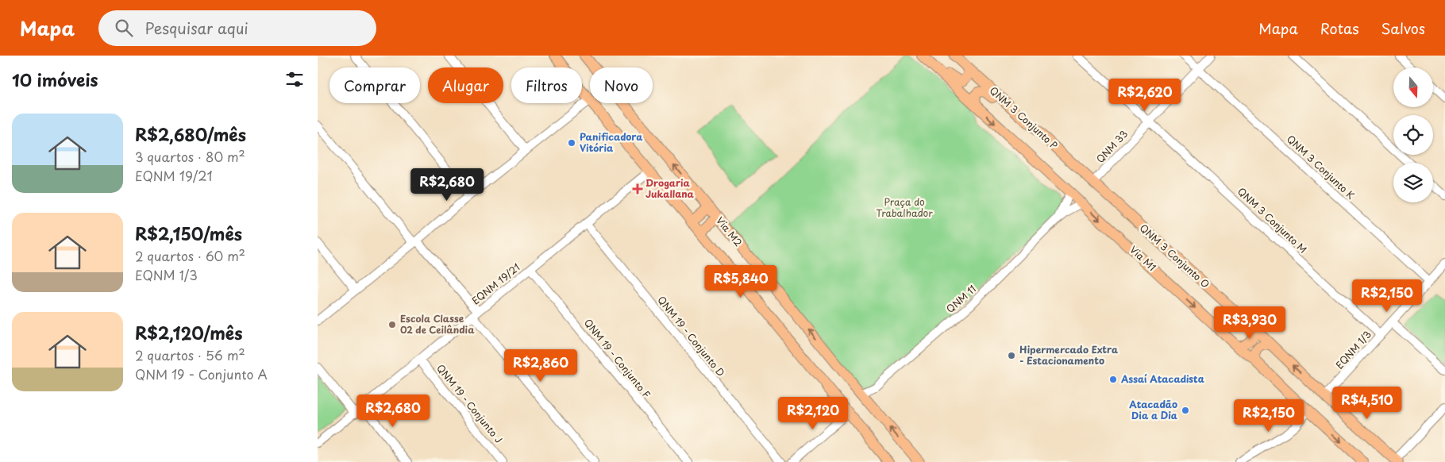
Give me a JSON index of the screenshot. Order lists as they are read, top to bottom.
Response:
{
  "streets": {
    "main road": [
      "QNM 3 Conjunto P",
      "Via M2",
      "QNM 3 Conjunto O",
      "Via M1"
    ],
    "street": [
      "QNM 33",
      "QNM 3 Conjunto K",
      "QNM 3 Conjunto M",
      "EQNM 19/21",
      "QNM 11",
      "QNM 19 - Conjunto D",
      "EQNM 1/3",
      "QNM 19 - Conjunto F",
      "QNM 19 - Conjunto J"
    ]
  },
  "crossings": [
    ["QNM 3 Conjunto P", "QNM 33"],
    ["QNM 3 Conjunto P", "QNM 3 Conjunto O"],
    ["QNM 33", "QNM 3 Conjunto K"],
    ["QNM 33", "QNM 3 Conjunto M"],
    ["QNM 33", "QNM 3 Conjunto O"],
    ["QNM 3 Conjunto K", "EQNM 1/3"],
    ["QNM 3 Conjunto M", "EQNM 1/3"],
    ["Via M2", "QNM 11"],
    ["QNM 3 Conjunto O", "EQNM 1/3"],
    ["Via M1", "QNM 11"],
    ["EQNM 19/21", "QNM 19 - Conjunto D"],
    ["EQNM 19/21", "QNM 19 - Conjunto F"],
    ["EQNM 19/21", "QNM 19 - Conjunto J"]
  ],
  "one_way": ["Via M1"],
  "parks": ["Praça do Trabalhador"],
  "places": {
    "other": [
      "Panificadora Vitória",
      "Escola Classe 02 de Ceilândia",
      "Hipermercado Extra - Estacionamento",
      "Assaí Atacadista",
      "Atacadão Dia a Dia"
    ],
    "health": ["Drogaria Jukallana"]
  },
  "north": "bottom",
  "page": {
    "header": "Mapa",
    "search": "Pesquisar aqui",
    "nav": ["Mapa", "Rotas", "Salvos"],
    "heading": "10 imóveis",
    "chip": [
      "Comprar",
      "Alugar",
      "Filtros",
      "Novo"
    ],
    "price": [
      "R$2,620",
      "R$2,680",
      "R$5,840",
      "R$2,150",
      "R$3,930",
      "R$2,860",
      "R$4,510",
      "R$2,680",
      "R$2,120",
      "R$2,150"
    ],
    "list": [
      {
        "name": "R$2,680/mês",
        "note": "3 quartos · 80 m² · EQNM 19/21"
      },
      {
        "name": "R$2,150/mês",
        "note": "2 quartos · 60 m² · EQNM 1/3"
      },
      {
        "name": "R$2,120/mês",
        "note": "2 quartos · 56 m² · QNM 19 - Conjunto A"
      }
    ]
  }
}
